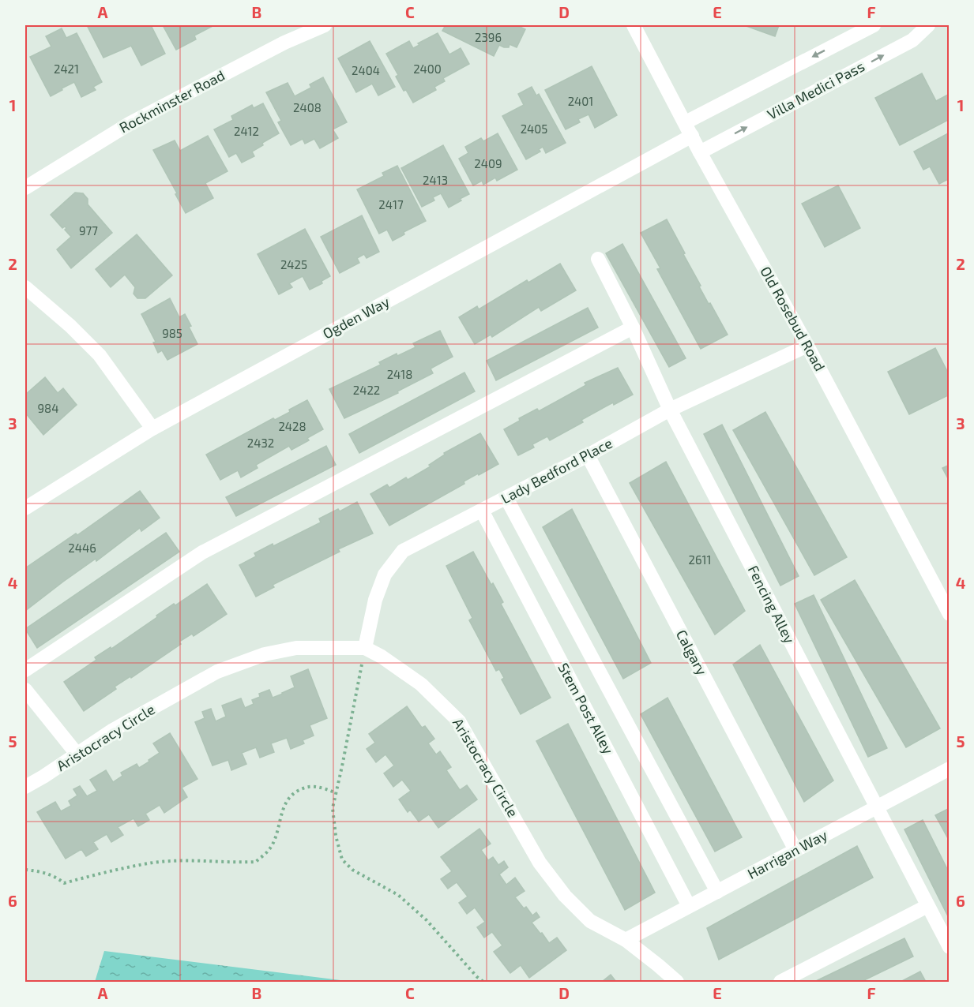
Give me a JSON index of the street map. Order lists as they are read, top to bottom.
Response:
{
  "streets": {
    "street": [
      "Villa Medici Pass",
      "Rockminster Road",
      "Ogden Way",
      "Old Rosebud Road",
      "Lady Bedford Place",
      "Fencing Alley",
      "Calgary",
      "Stem Post Alley",
      "Aristocracy Circle",
      "Harrigan Way"
    ]
  },
  "crossings": [
    ["Villa Medici Pass", "Old Rosebud Road"],
    ["Ogden Way", "Old Rosebud Road"],
    ["Old Rosebud Road", "Lady Bedford Place"],
    ["Lady Bedford Place", "Fencing Alley"],
    ["Lady Bedford Place", "Calgary"],
    ["Lady Bedford Place", "Stem Post Alley"],
    ["Lady Bedford Place", "Aristocracy Circle"],
    ["Fencing Alley", "Harrigan Way"],
    ["Calgary", "Harrigan Way"],
    ["Stem Post Alley", "Harrigan Way"],
    ["Aristocracy Circle", "Harrigan Way"]
  ],
  "house_numbers": [
    "2396",
    "2421",
    "2400",
    "2404",
    "2401",
    "2408",
    "2405",
    "2412",
    "2409",
    "2413",
    "2417",
    "977",
    "2425",
    "985",
    "2418",
    "2422",
    "984",
    "2428",
    "2432",
    "2446",
    "2611"
  ],
  "grid": {
    "columns": [
      "A",
      "B",
      "C",
      "D",
      "E",
      "F"
    ],
    "rows": [
      "1",
      "2",
      "3",
      "4",
      "5",
      "6"
    ]
  }
}
